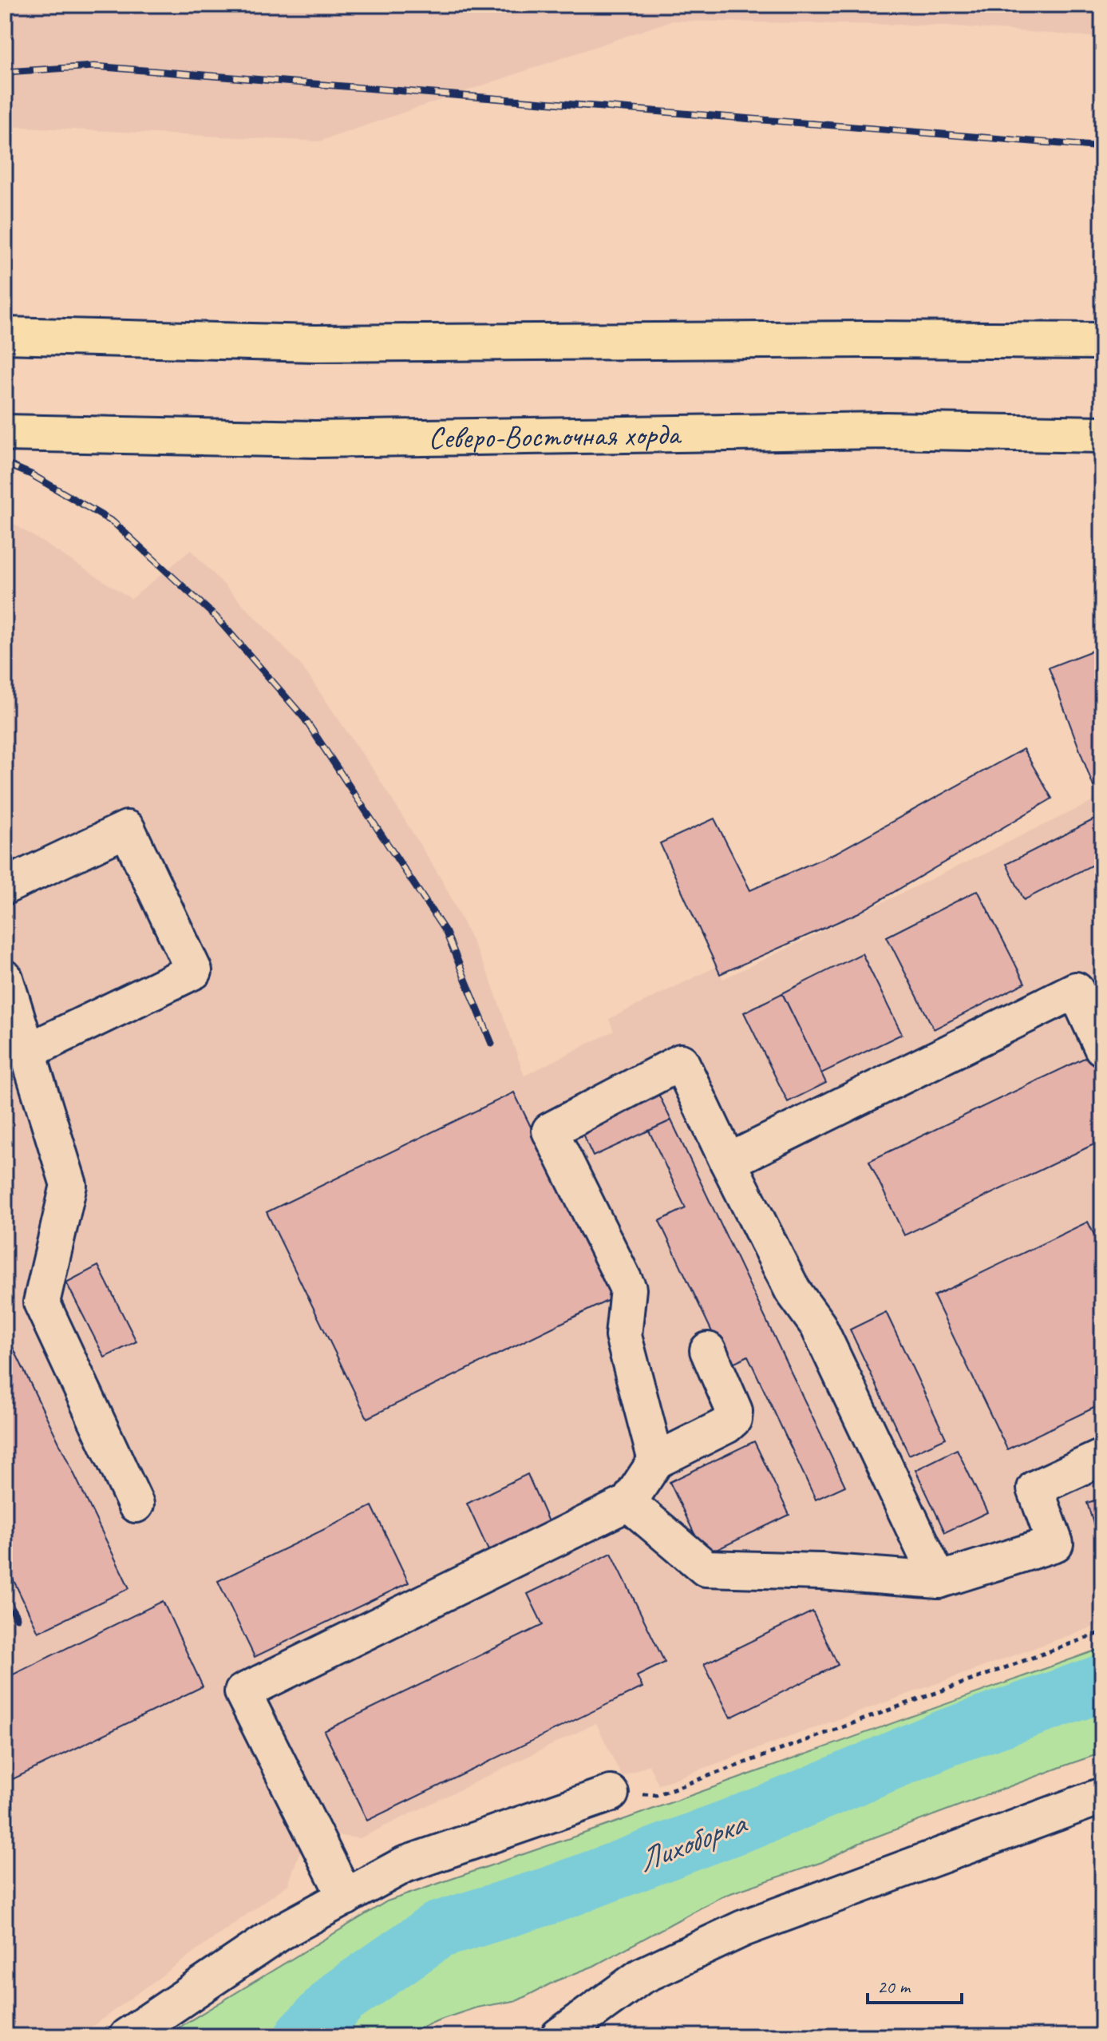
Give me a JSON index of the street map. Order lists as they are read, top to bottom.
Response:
{
  "streets": {
    "main road": ["Северо-Восточная хорда"]
  },
  "water": ["Лихоборка"],
  "scale_bar": "20 m"
}
